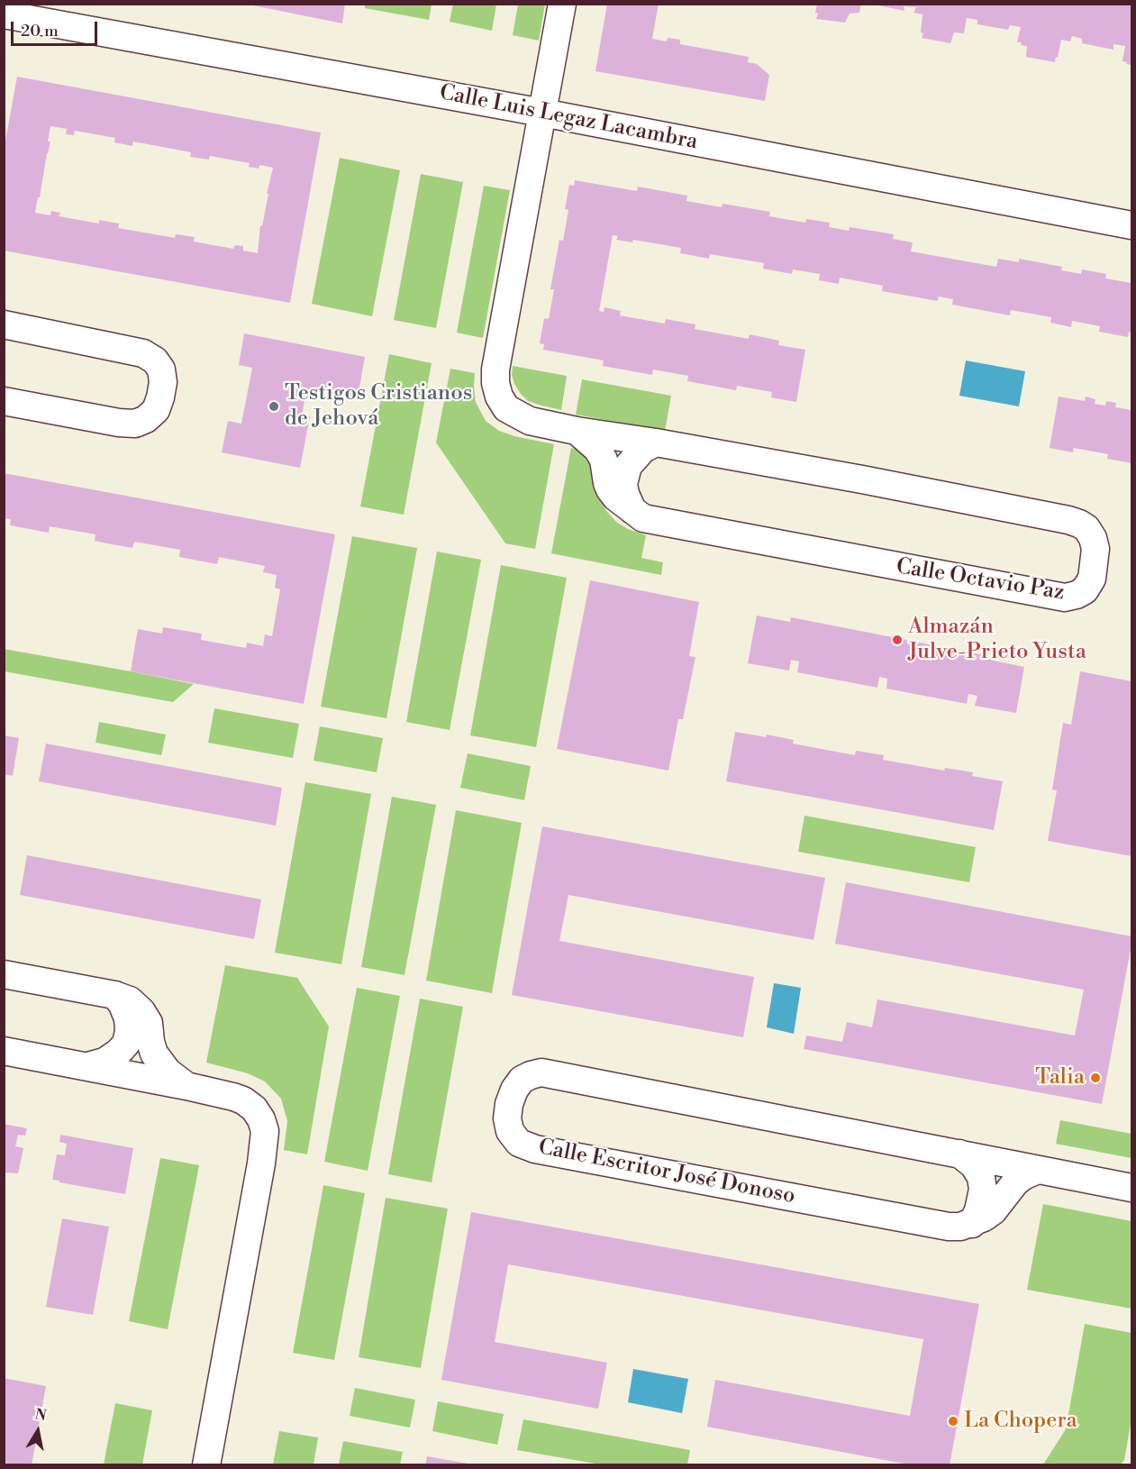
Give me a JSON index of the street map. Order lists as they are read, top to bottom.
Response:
{
  "streets": {
    "street": ["Calle Luis Legaz Lacambra", "Calle Octavio Paz", "Calle Escritor José Donoso"]
  },
  "places": [
    "Testigos Cristianos de Jehová",
    "Almazán Julve-Prieto Yusta",
    "Talia",
    "La Chopera"
  ],
  "scale_bar": "20 m",
  "north": "top"
}
